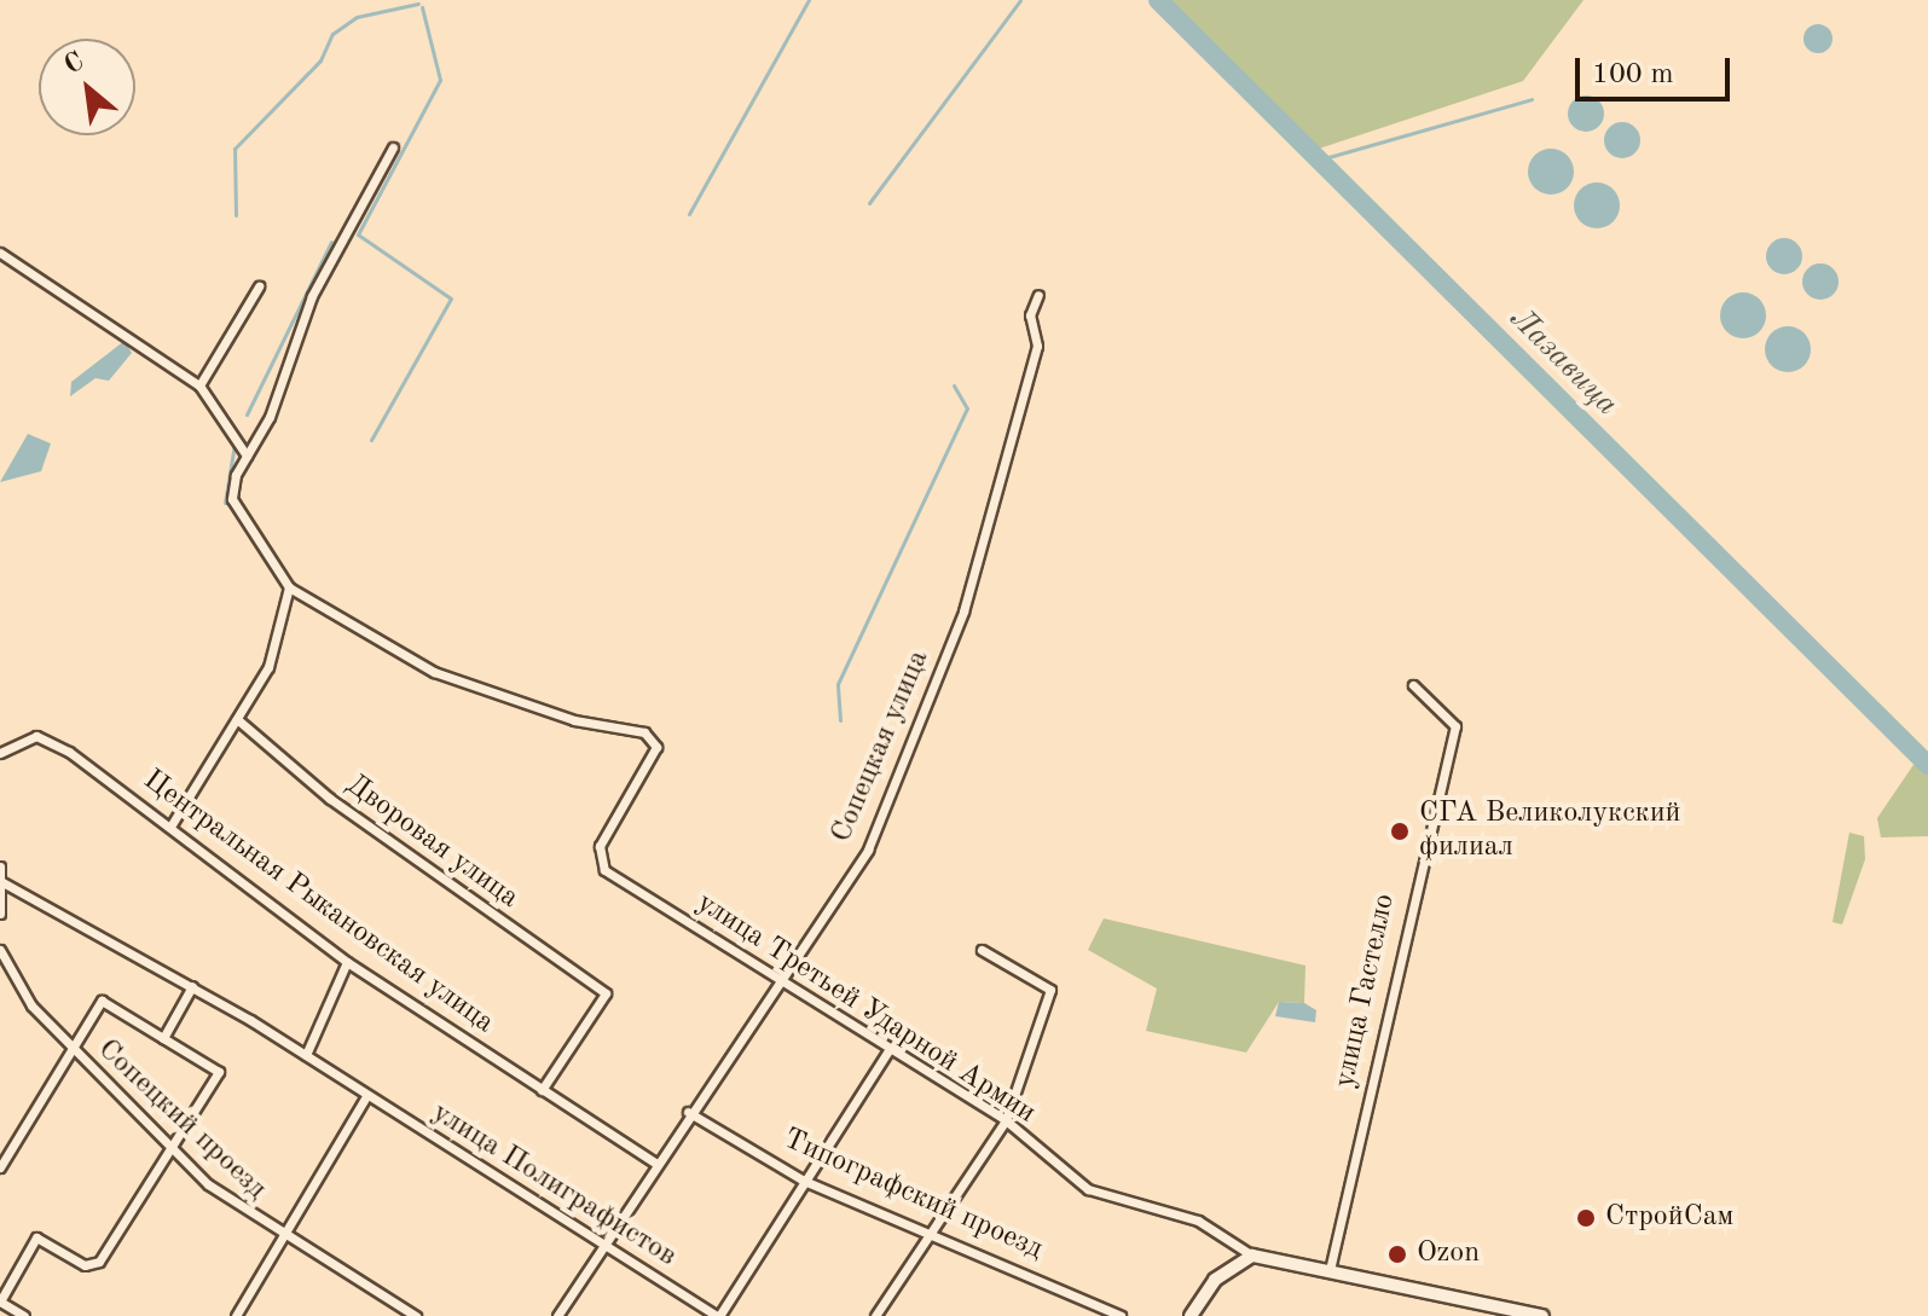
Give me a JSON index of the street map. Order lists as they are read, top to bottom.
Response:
{
  "streets": {
    "main road": ["улица Третьей Ударной Армии"],
    "street": [
      "Сопецкая улица",
      "Дворовая улица",
      "Центральная Рыкановская улица",
      "улица Гастелло",
      "Сопецкий проезд",
      "улица Полиграфистов",
      "Типографский проезд"
    ]
  },
  "crossings": [
    ["Сопецкая улица", "Центральная Рыкановская улица"],
    ["Сопецкая улица", "улица Третьей Ударной Армии"],
    ["Сопецкая улица", "улица Полиграфистов"],
    ["Сопецкая улица", "Типографский проезд"],
    ["Дворовая улица", "Центральная Рыкановская улица"],
    ["улица Гастелло", "улица Третьей Ударной Армии"]
  ],
  "water": ["Лазавица"],
  "places": ["СГА Великолукский филиал", "СтройСам", "Ozon"],
  "scale_bar": "100 m",
  "north": "top left"
}
